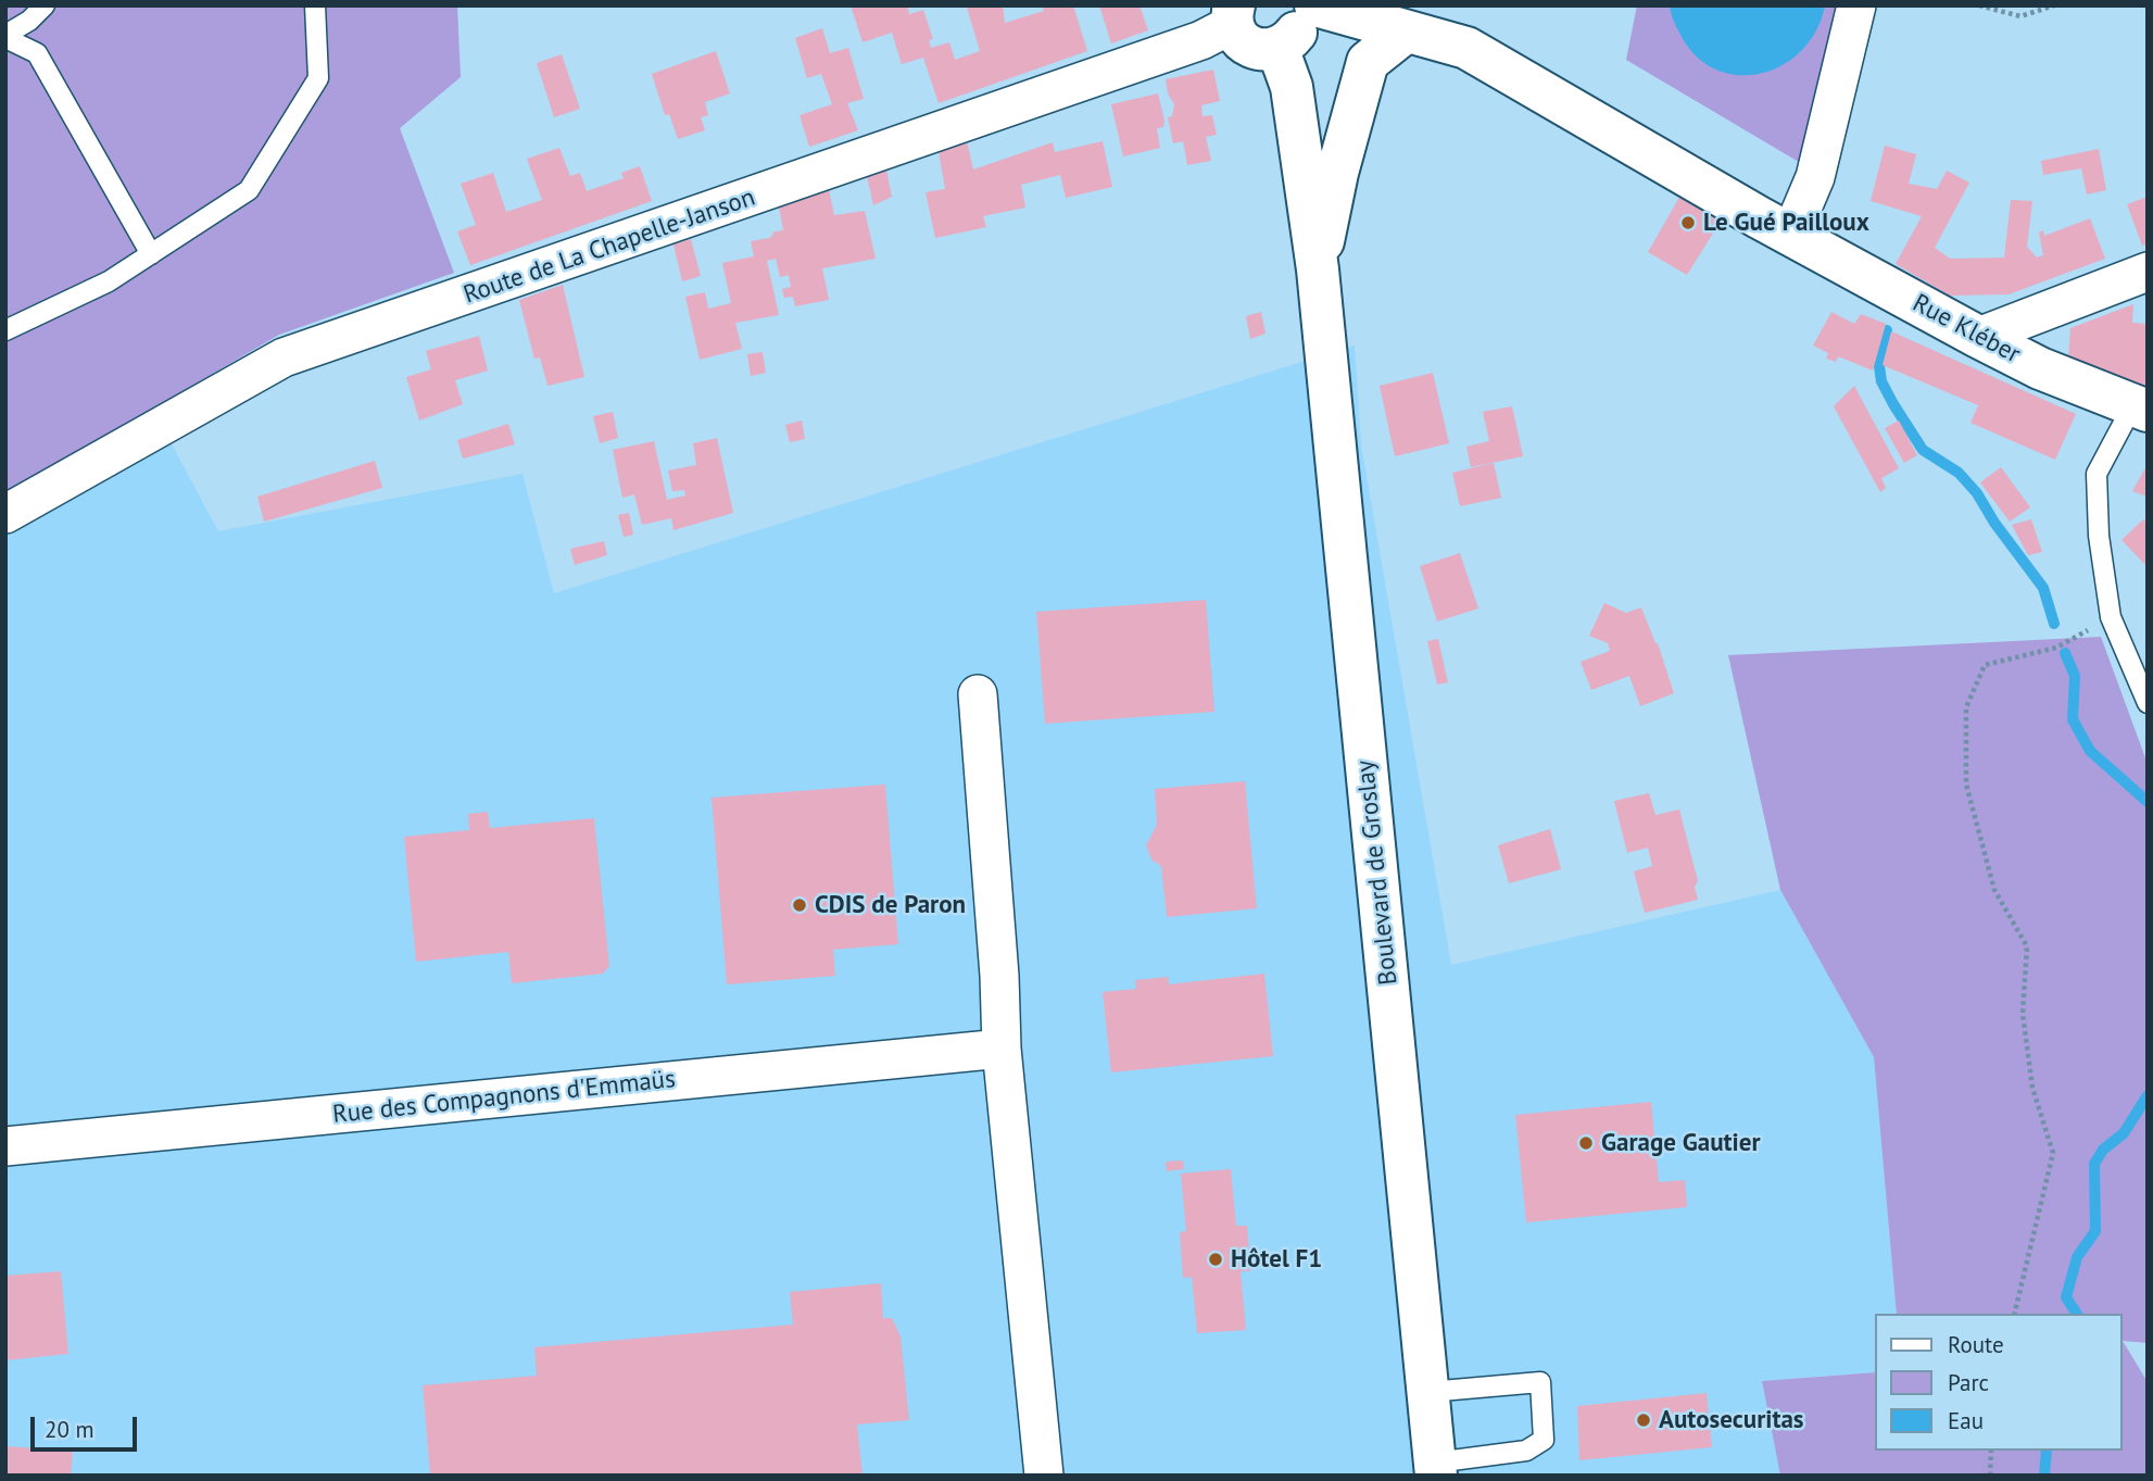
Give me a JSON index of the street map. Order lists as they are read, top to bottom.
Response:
{
  "streets": {
    "main road": ["Rue Kléber", "Boulevard de Groslay"],
    "street": ["Route de La Chapelle-Janson", "Rue des Compagnons d'Emmaüs"]
  },
  "places": [
    "Le Gué Pailloux",
    "CDIS de Paron",
    "Garage Gautier",
    "Hôtel F1",
    "Autosecuritas"
  ],
  "legend": ["Route", "Parc", "Eau"],
  "scale_bar": "20 m"
}
